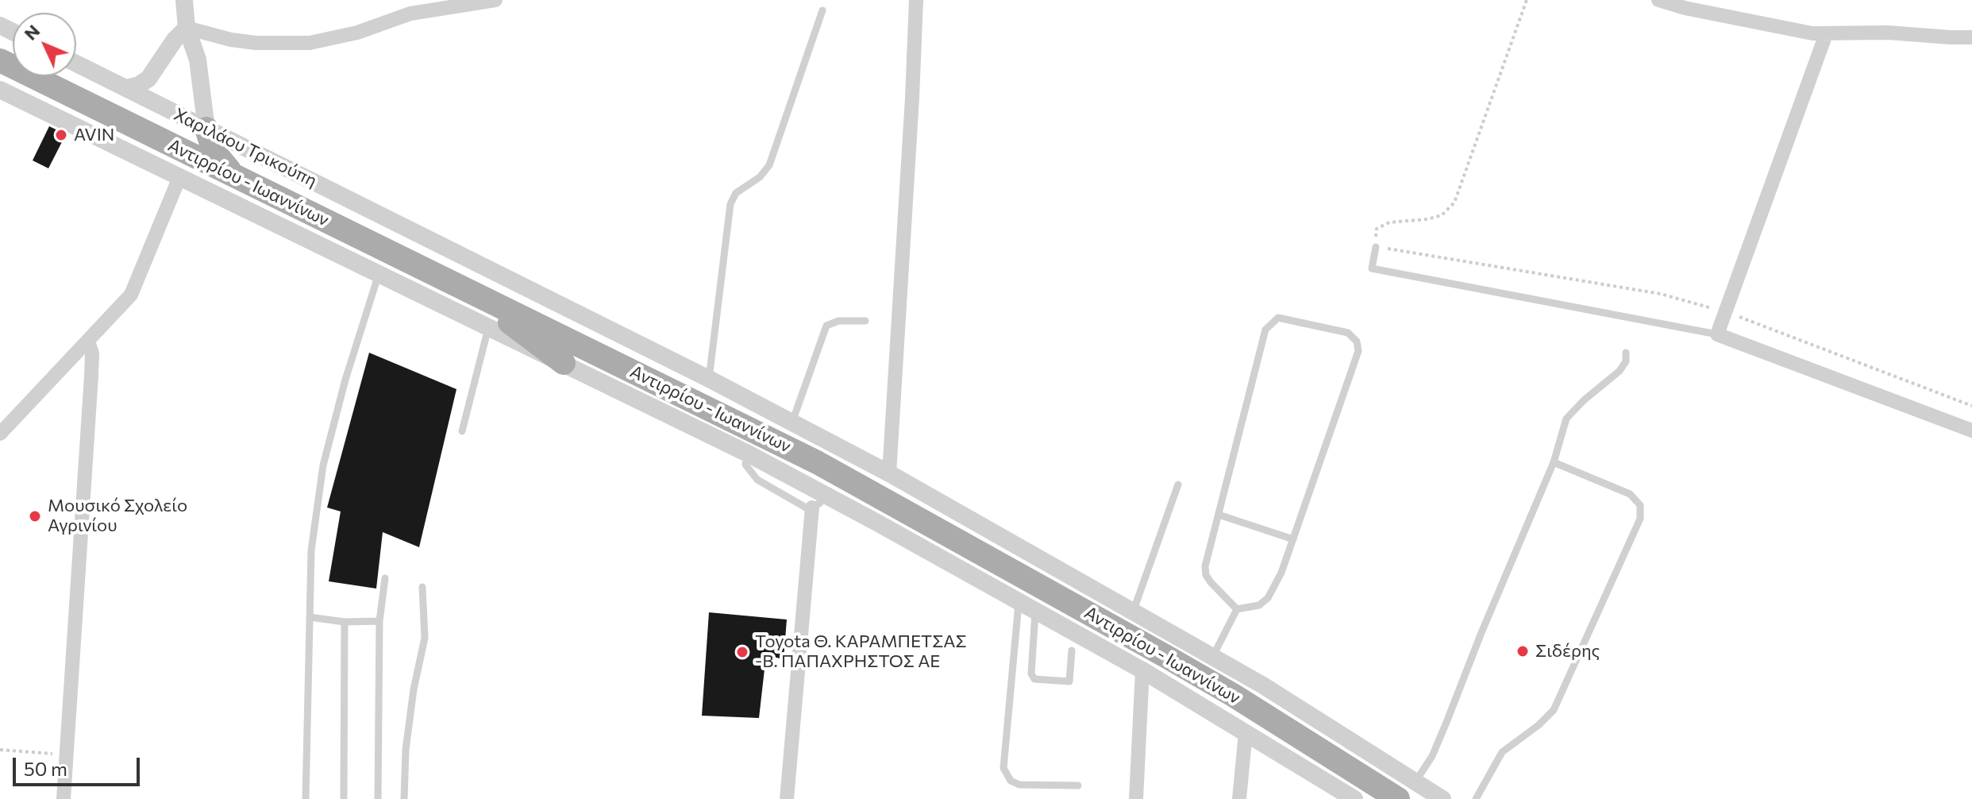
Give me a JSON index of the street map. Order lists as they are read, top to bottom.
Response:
{
  "streets": {
    "main road": ["Αντιρρίου - Ιωαννίνων"],
    "street": ["Χαριλάου Τρικούπη"]
  },
  "places": [
    "AVIN",
    "Μουσικό Σχολείο Αγρινίου",
    "Σιδέρης",
    "Toyota Θ. ΚΑΡΑΜΠΕΤΣΑΣ -Β. ΠΑΠΑΧΡΗΣΤΟΣ ΑΕ"
  ],
  "scale_bar": "50 m",
  "north": "top left"
}
